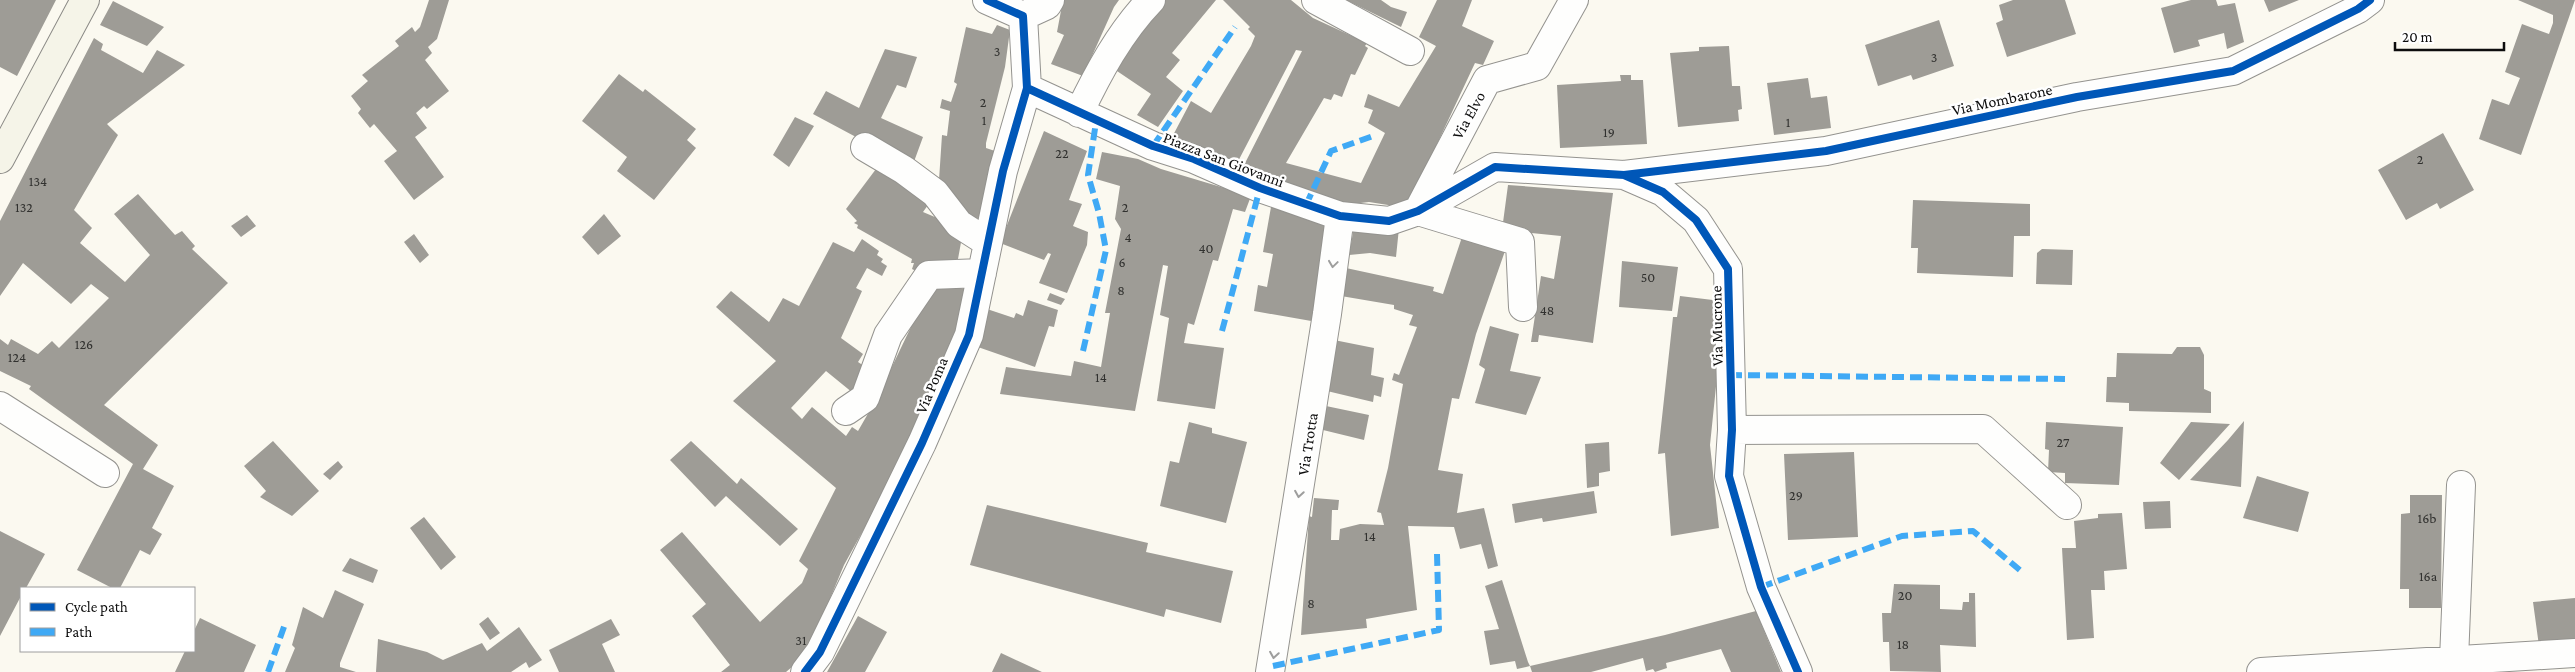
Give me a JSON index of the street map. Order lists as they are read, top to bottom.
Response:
{
  "streets": {
    "street": [
      "Via Mombarone",
      "Via Elvo",
      "Piazza San Giovanni",
      "Via Mucrone",
      "Via Poma",
      "Via Trotta"
    ]
  },
  "crossings": [
    ["Via Mombarone", "Via Mucrone"],
    ["Via Elvo", "Piazza San Giovanni"],
    ["Via Elvo", "Via Mucrone"],
    ["Piazza San Giovanni", "Via Mucrone"],
    ["Piazza San Giovanni", "Via Poma"],
    ["Piazza San Giovanni", "Via Trotta"]
  ],
  "one_way": ["Via Trotta"],
  "house_numbers": [
    "3",
    "3",
    "2",
    "1",
    "1",
    "19",
    "22",
    "2",
    "134",
    "132",
    "2",
    "4",
    "40",
    "6",
    "50",
    "8",
    "48",
    "126",
    "124",
    "14",
    "27",
    "29",
    "16b",
    "14",
    "16a",
    "20",
    "8",
    "31",
    "18"
  ],
  "legend": ["Cycle path", "Path"],
  "scale_bar": "20 m"
}
